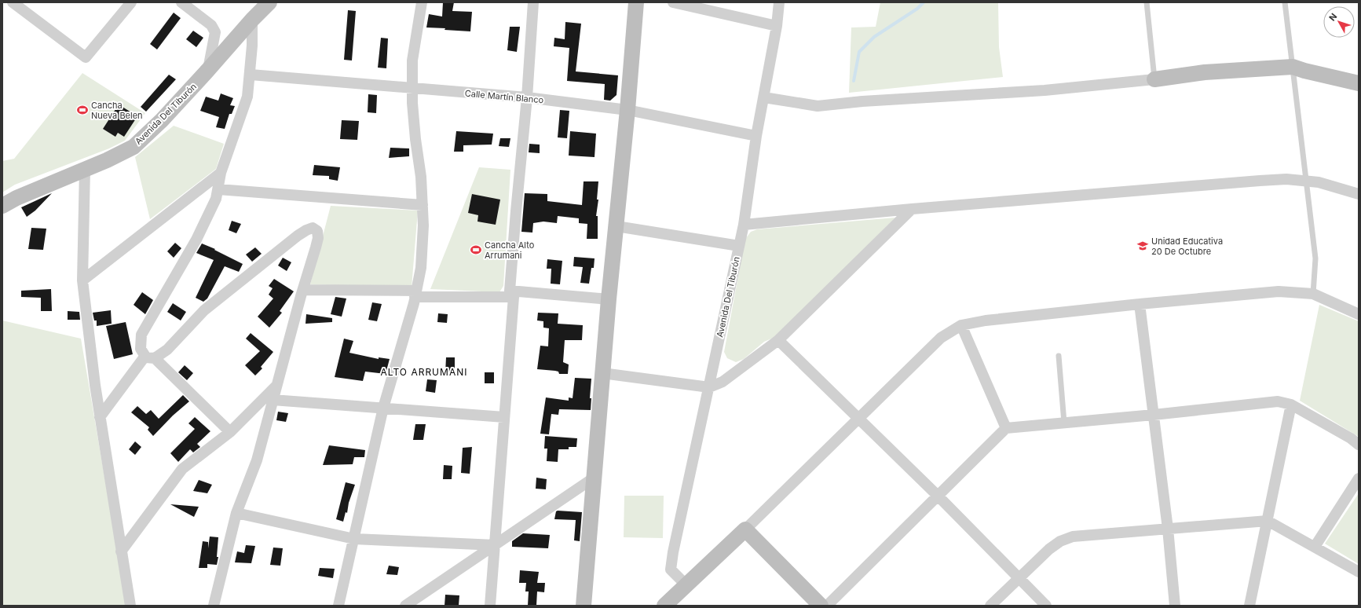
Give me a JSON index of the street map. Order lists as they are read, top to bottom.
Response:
{
  "streets": {
    "street": ["Calle Martín Blanco", "Avenida Del Tiburón"]
  },
  "crossings": [
    ["Calle Martín Blanco", "Avenida Del Tiburón"]
  ],
  "districts": ["ALTO ARRUMANI"],
  "places": {
    "sports": ["Cancha Nueva Belen", "Cancha Alto Arrumani"],
    "school or university": ["Unidad Educativa 20 De Octubre"]
  },
  "north": "top left"
}
